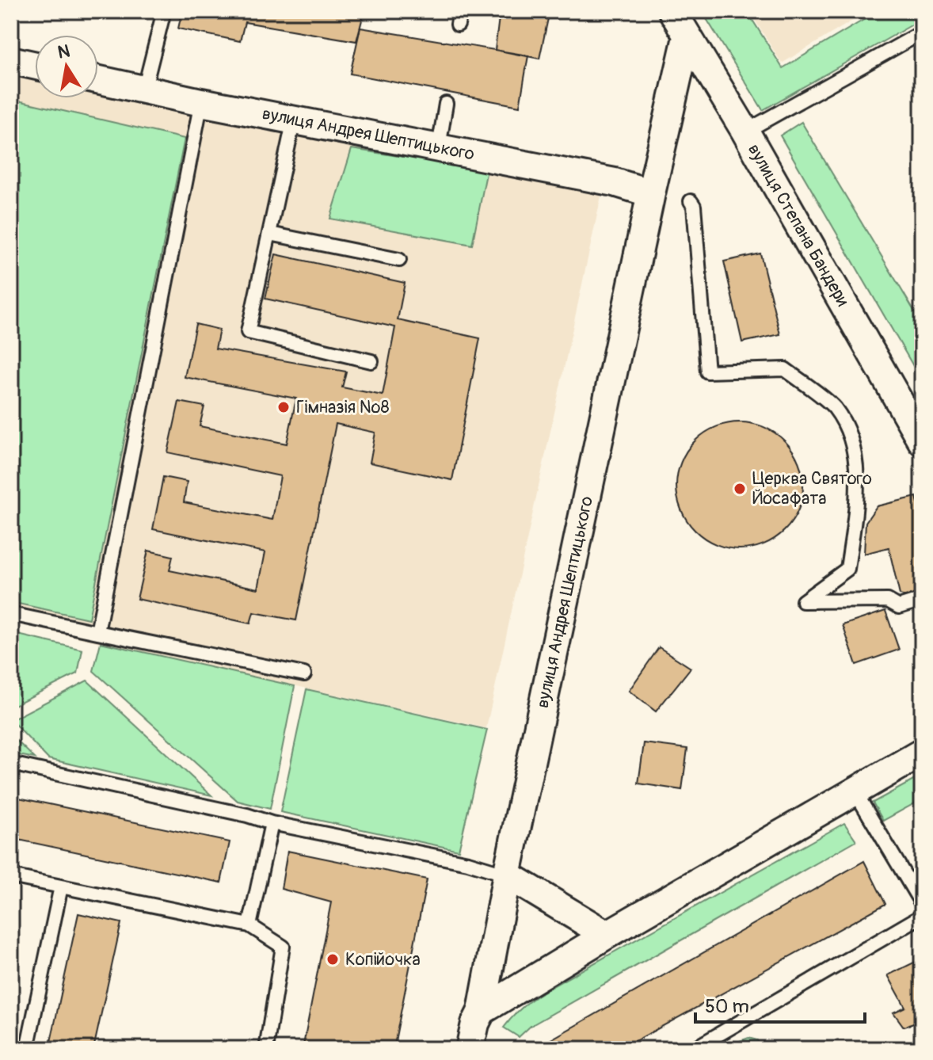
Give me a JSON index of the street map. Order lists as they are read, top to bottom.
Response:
{
  "streets": {
    "street": ["вулиця Андрея Шептицького", "вулиця Степана Бандери"]
  },
  "crossings": [
    ["вулиця Андрея Шептицького", "вулиця Степана Бандери"]
  ],
  "places": ["Гімназія №8", "Церква Святого Йосафата", "Копійочка"],
  "scale_bar": "50 m",
  "north": "top"
}
